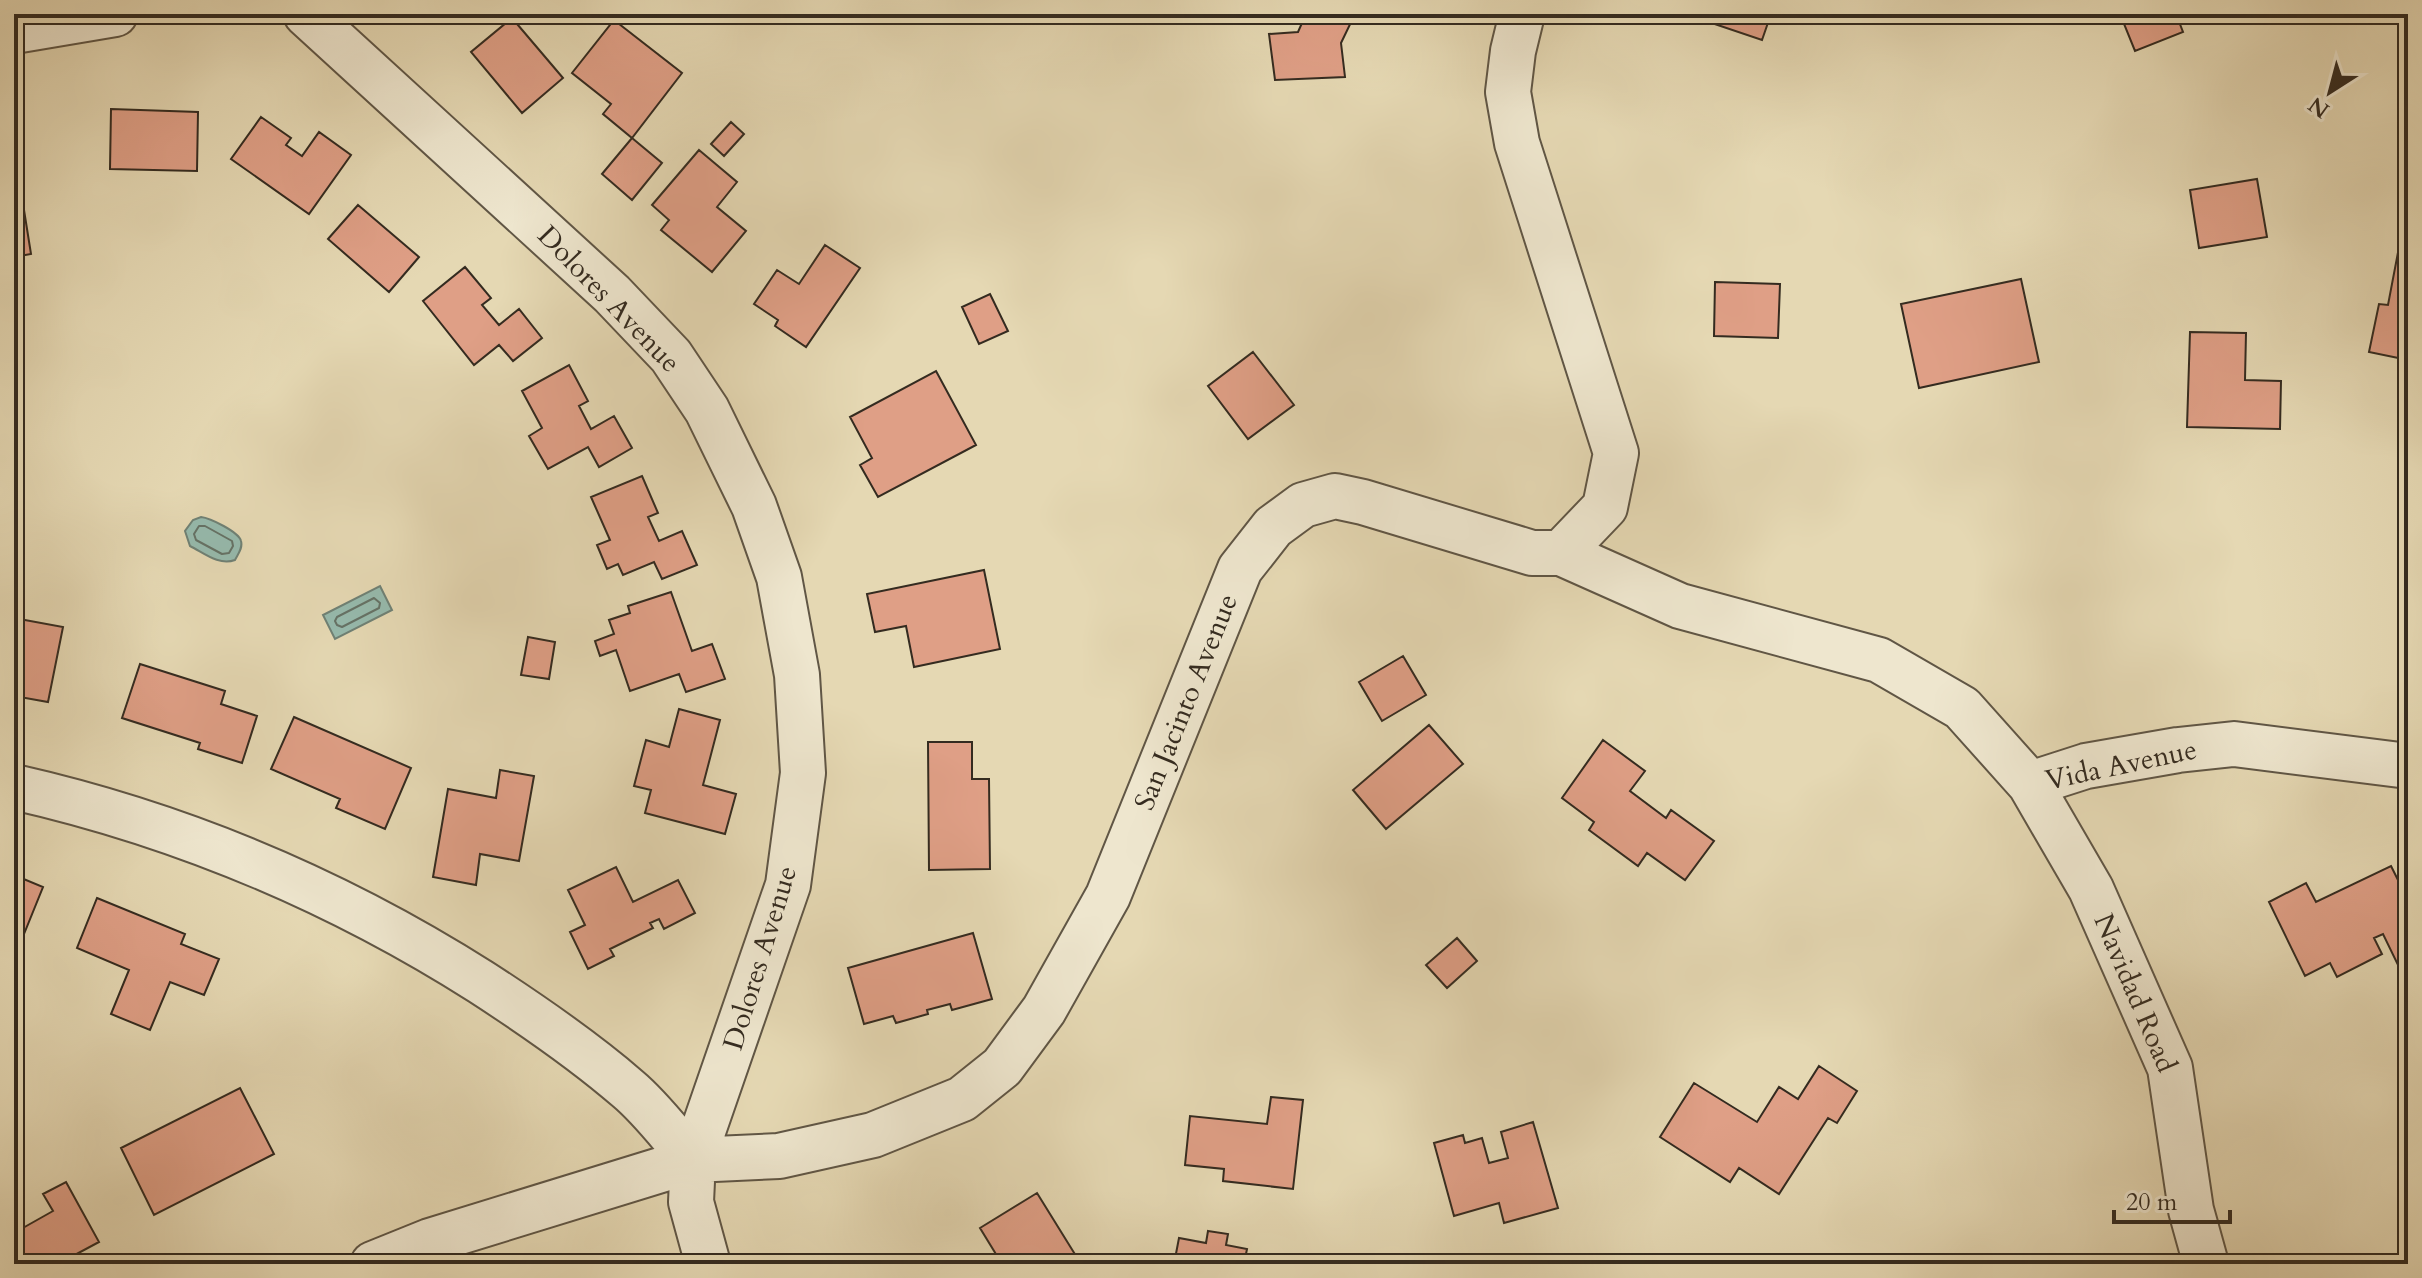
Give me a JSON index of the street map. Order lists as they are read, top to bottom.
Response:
{
  "streets": {
    "street": [
      "Dolores Avenue",
      "San Jacinto Avenue",
      "Vida Avenue",
      "Navidad Road"
    ]
  },
  "crossings": [
    ["Dolores Avenue", "San Jacinto Avenue"],
    ["San Jacinto Avenue", "Vida Avenue"],
    ["Vida Avenue", "Navidad Road"]
  ],
  "scale_bar": "20 m",
  "north": "bottom left"
}
